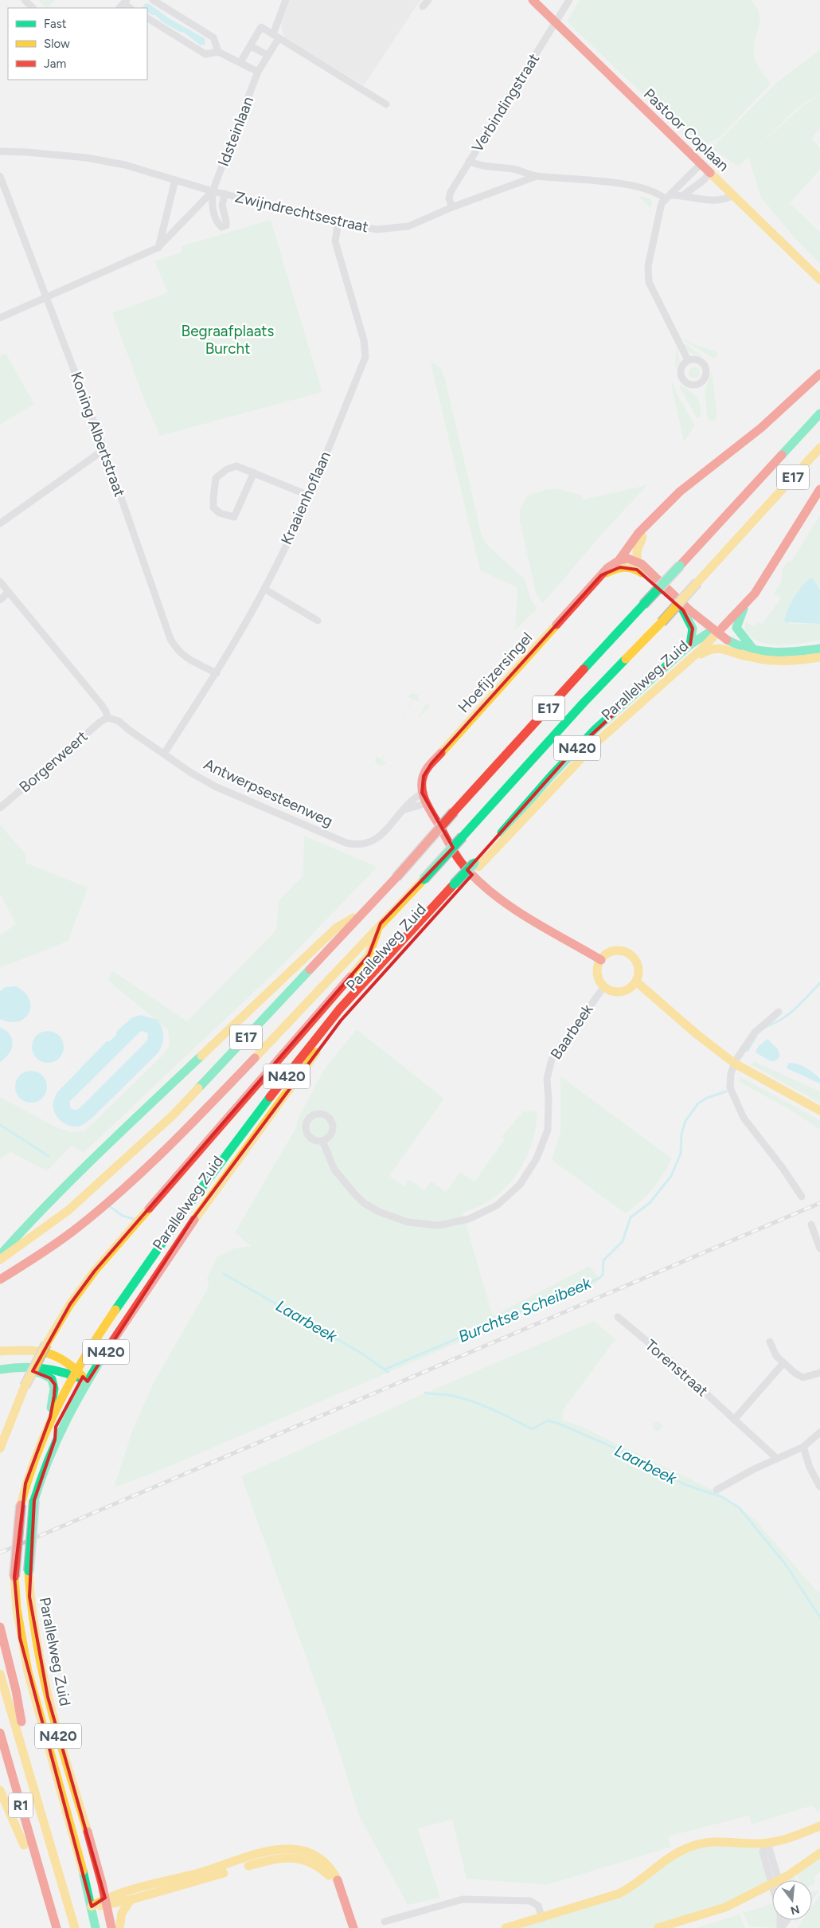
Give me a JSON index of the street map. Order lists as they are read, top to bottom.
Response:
{
  "streets": {
    "main road": [
      "Pastoor Coplaan",
      "E17",
      "Hoefijzersingel",
      "Parallelweg Zuid",
      "N420",
      "R1"
    ],
    "street": [
      "Verbindingstraat",
      "Idsteinlaan",
      "Zwijndrechtsestraat",
      "Koning Albertstraat",
      "Kraaienhoflaan",
      "Borgerweert",
      "Antwerpsesteenweg",
      "Baarbeek",
      "Torenstraat"
    ]
  },
  "crossings": [
    ["Verbindingstraat", "Pastoor Coplaan"],
    ["Verbindingstraat", "Zwijndrechtsestraat"],
    ["Pastoor Coplaan", "Zwijndrechtsestraat"],
    ["Idsteinlaan", "Zwijndrechtsestraat"],
    ["Zwijndrechtsestraat", "Kraaienhoflaan"],
    ["Koning Albertstraat", "Kraaienhoflaan"],
    ["Kraaienhoflaan", "Antwerpsesteenweg"],
    ["Hoefijzersingel", "Antwerpsesteenweg"],
    ["Parallelweg Zuid", "N420"],
    ["Borgerweert", "Antwerpsesteenweg"]
  ],
  "water": ["Burchtse Scheibeek", "Laarbeek"],
  "parks": ["Begraafplaats Burcht"],
  "legend": ["Fast", "Slow", "Jam"],
  "north": "bottom"
}
